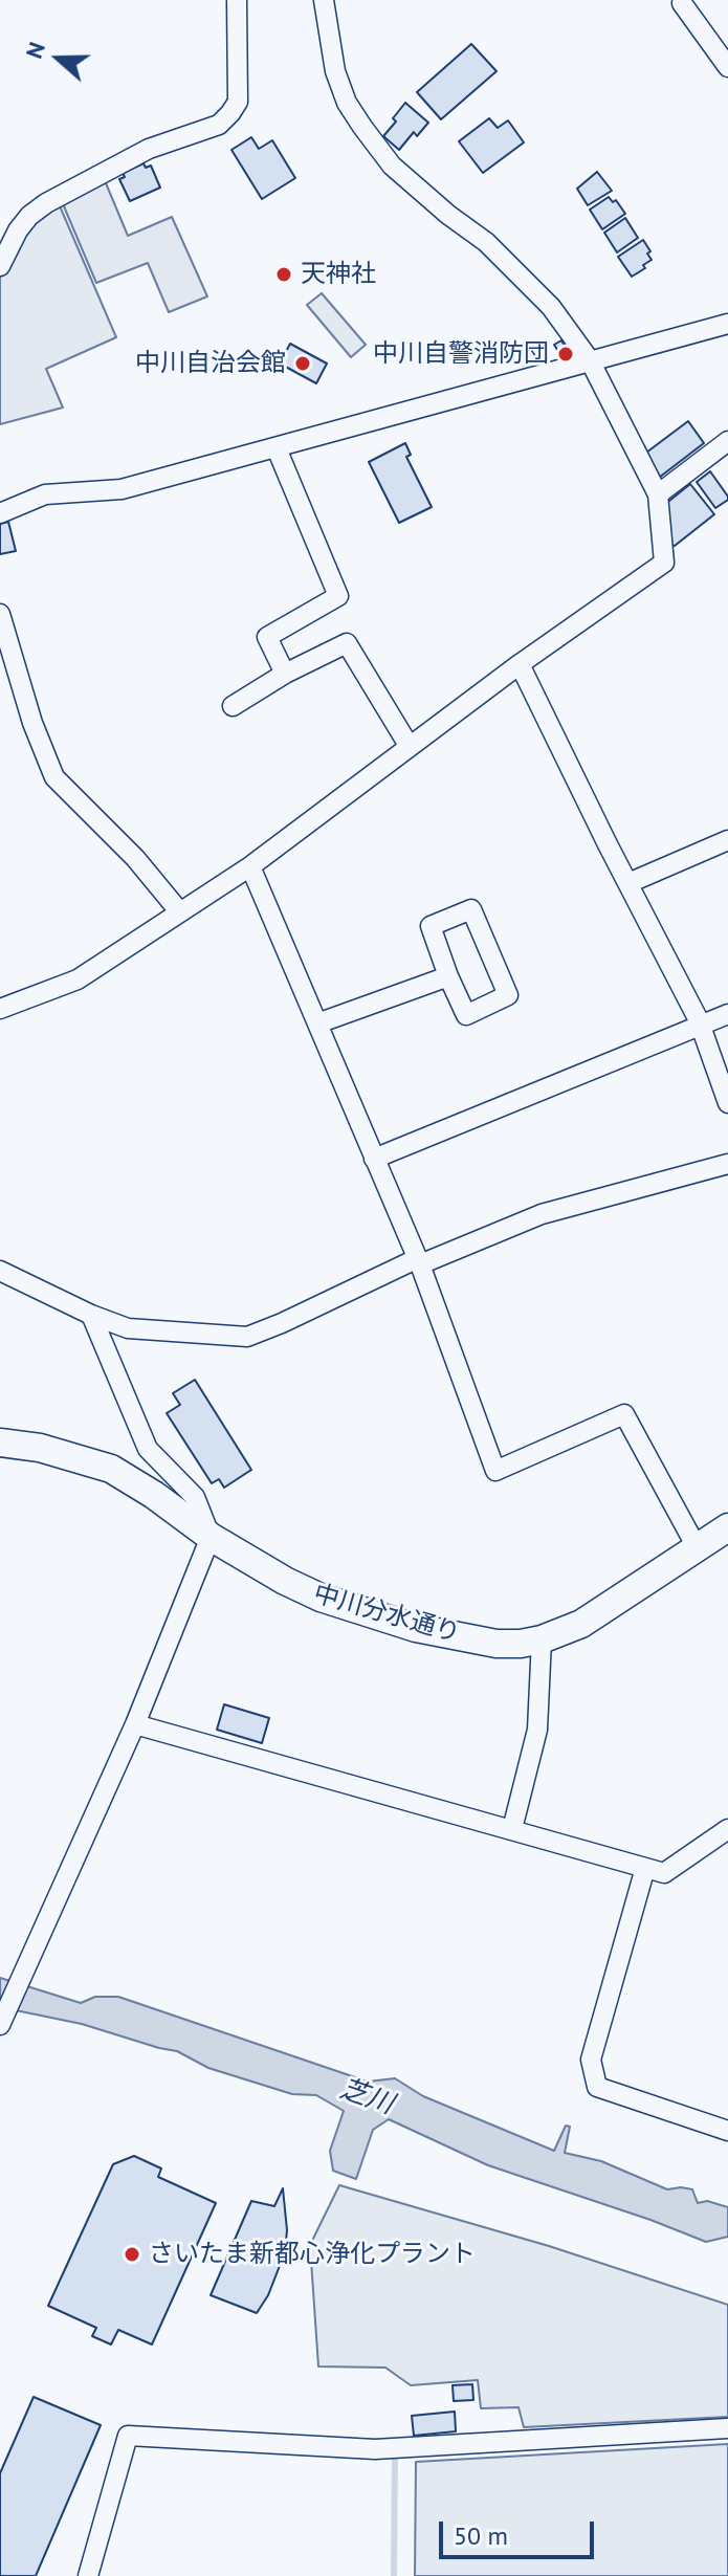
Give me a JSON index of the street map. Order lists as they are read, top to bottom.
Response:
{
  "streets": {
    "street": ["中川分水通り"]
  },
  "water": ["芝川"],
  "places": [
    "天神社",
    "中川自警消防団",
    "中川自治会館",
    "さいたま新都心浄化プラント"
  ],
  "scale_bar": "50 m",
  "north": "left"
}
